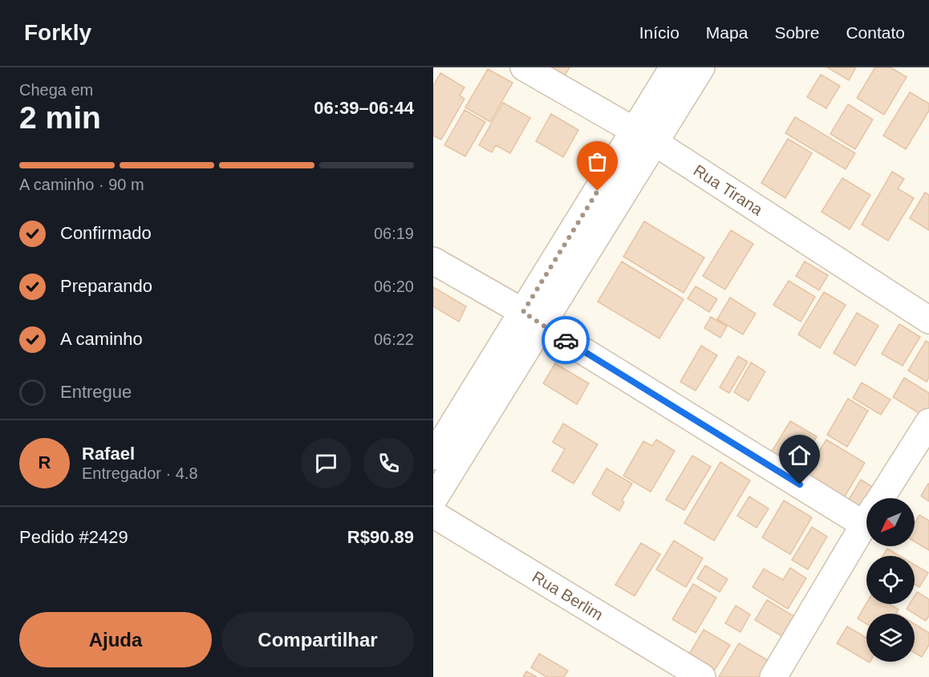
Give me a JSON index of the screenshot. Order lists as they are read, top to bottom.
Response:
{
  "streets": {
    "street": ["Rua Tirana", "Rua Berlim"]
  },
  "north": "bottom left",
  "page": {
    "header": "Forkly",
    "nav": [
      "Início",
      "Mapa",
      "Sobre",
      "Contato"
    ],
    "heading": ["2 min", "Chega em", "06:39–06:44"],
    "panel": [
      "Rafael",
      "Entregador · 4.8",
      "Pedido #2429",
      "R$90.89"
    ],
    "bar": "A caminho · 90 m",
    "list": [
      ["Confirmado", "06:19"],
      ["Preparando", "06:20"],
      ["A caminho", "06:22"],
      "Entregue"
    ],
    "round": "R",
    "buttons": ["Ajuda", "Compartilhar"]
  }
}
